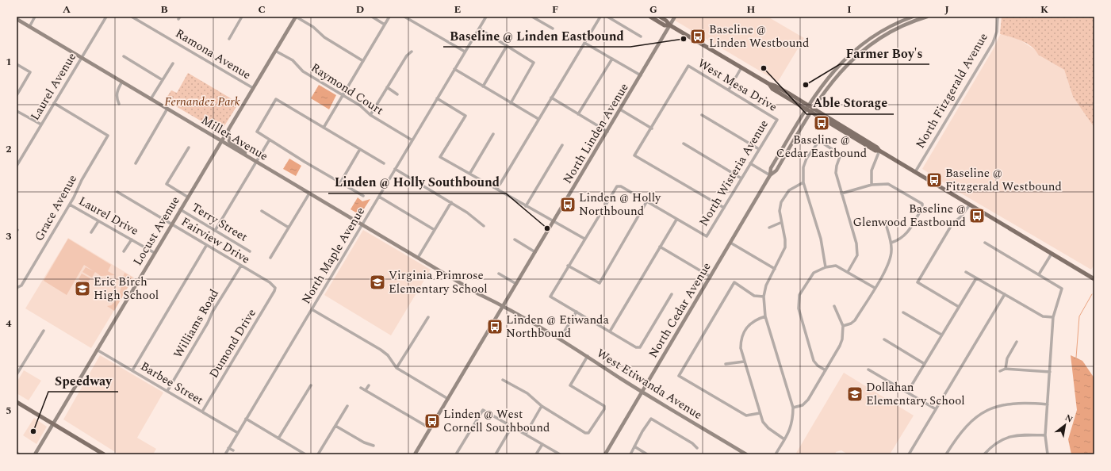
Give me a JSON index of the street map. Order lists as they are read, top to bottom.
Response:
{
  "streets": {
    "street": [
      "Ramona Avenue",
      "West Mesa Drive",
      "Laurel Avenue",
      "Raymond Court",
      "North Fitzgerald Avenue",
      "North Linden Avenue",
      "Miller Avenue",
      "North Wisteria Avenue",
      "Grace Avenue",
      "Laurel Drive",
      "Terry Street",
      "Locust Avenue",
      "Fairview Drive",
      "North Maple Avenue",
      "North Cedar Avenue",
      "Williams Road",
      "Dumond Drive",
      "Barbee Street",
      "West Etiwanda Avenue"
    ]
  },
  "crossings": [
    ["Ramona Avenue", "Locust Avenue"],
    ["West Mesa Drive", "North Wisteria Avenue"],
    ["Laurel Avenue", "Miller Avenue"],
    ["Laurel Avenue", "Grace Avenue"],
    ["Raymond Court", "Locust Avenue"],
    ["Raymond Court", "North Maple Avenue"],
    ["North Linden Avenue", "West Etiwanda Avenue"],
    ["Miller Avenue", "Locust Avenue"],
    ["Miller Avenue", "North Maple Avenue"],
    ["Miller Avenue", "West Etiwanda Avenue"],
    ["Grace Avenue", "Laurel Drive"],
    ["Laurel Drive", "Locust Avenue"],
    ["Terry Street", "Locust Avenue"],
    ["Locust Avenue", "Fairview Drive"],
    ["Locust Avenue", "Barbee Street"],
    ["Fairview Drive", "Williams Road"],
    ["Fairview Drive", "Dumond Drive"],
    ["North Maple Avenue", "Barbee Street"],
    ["North Maple Avenue", "West Etiwanda Avenue"],
    ["North Cedar Avenue", "West Etiwanda Avenue"],
    ["Williams Road", "Barbee Street"],
    ["Dumond Drive", "Barbee Street"]
  ],
  "parks": ["Fernandez Park"],
  "places": {
    "bus stop": [
      "Baseline @ Linden Westbound",
      "Baseline @ Cedar Eastbound",
      "Baseline @ Fitzgerald Westbound",
      "Linden @ Holly Northbound",
      "Baseline @ Glenwood Eastbound",
      "Linden @ Etiwanda Northbound",
      "Linden @ West Cornell Southbound"
    ],
    "other": [
      "Baseline @ Linden Eastbound",
      "Able Storage",
      "Farmer Boy's",
      "Linden @ Holly Southbound",
      "Speedway"
    ],
    "school or university": ["Virginia Primrose Elementary School", "Eric Birch High School", "Dollahan Elementary School"]
  },
  "north": "top right",
  "grid": {
    "columns": [
      "A",
      "B",
      "C",
      "D",
      "E",
      "F",
      "G",
      "H",
      "I",
      "J",
      "K"
    ],
    "rows": [
      "1",
      "2",
      "3",
      "4",
      "5"
    ]
  }
}
